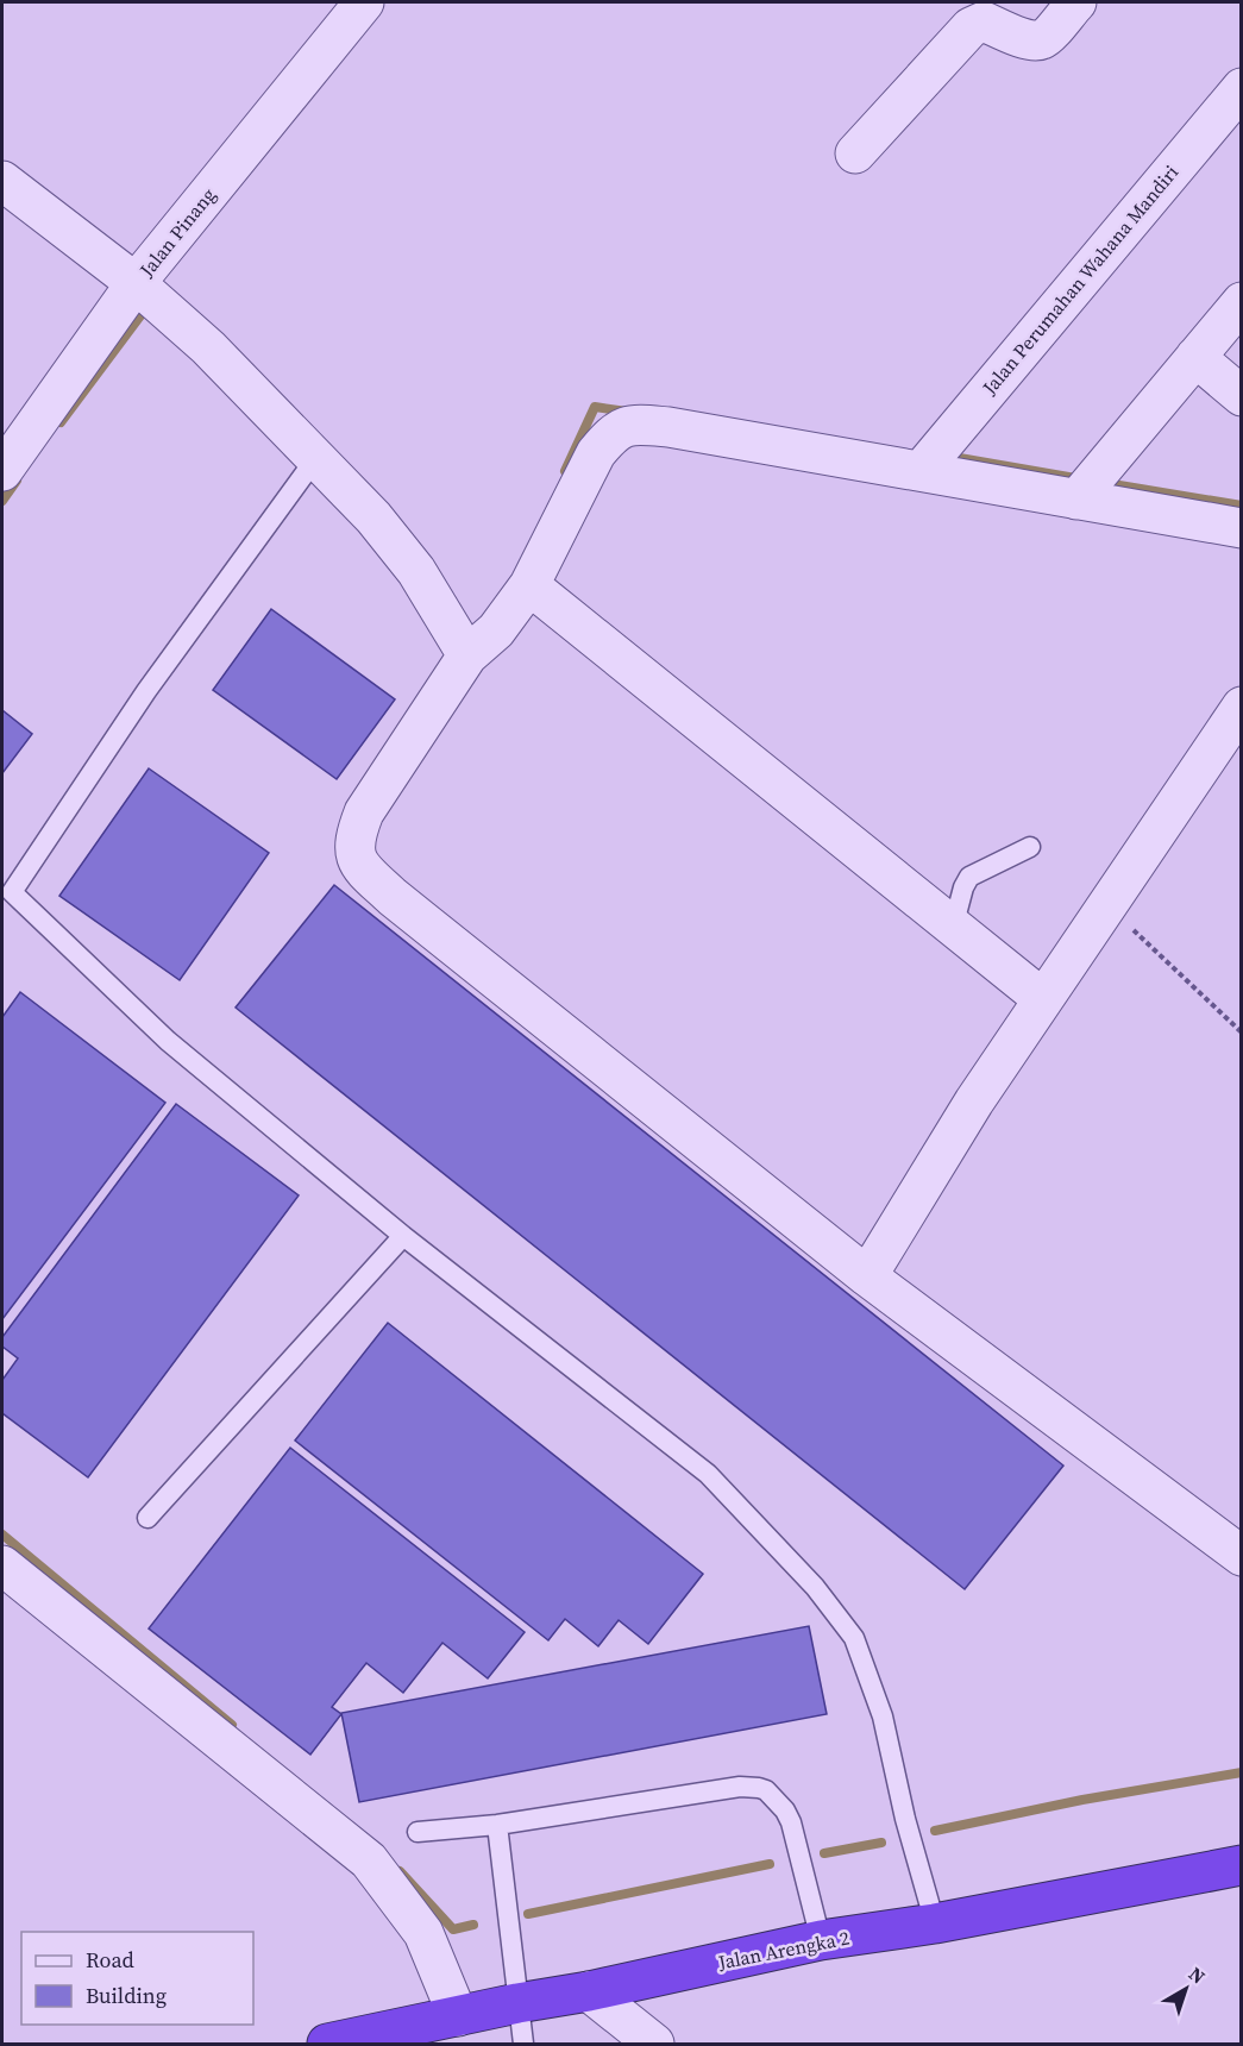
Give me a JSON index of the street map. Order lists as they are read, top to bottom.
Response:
{
  "streets": {
    "highway": ["Jalan Arengka 2"],
    "street": ["Jalan Pinang", "Jalan Perumahan Wahana Mandiri"]
  },
  "legend": ["Road", "Building"],
  "north": "top right"
}
